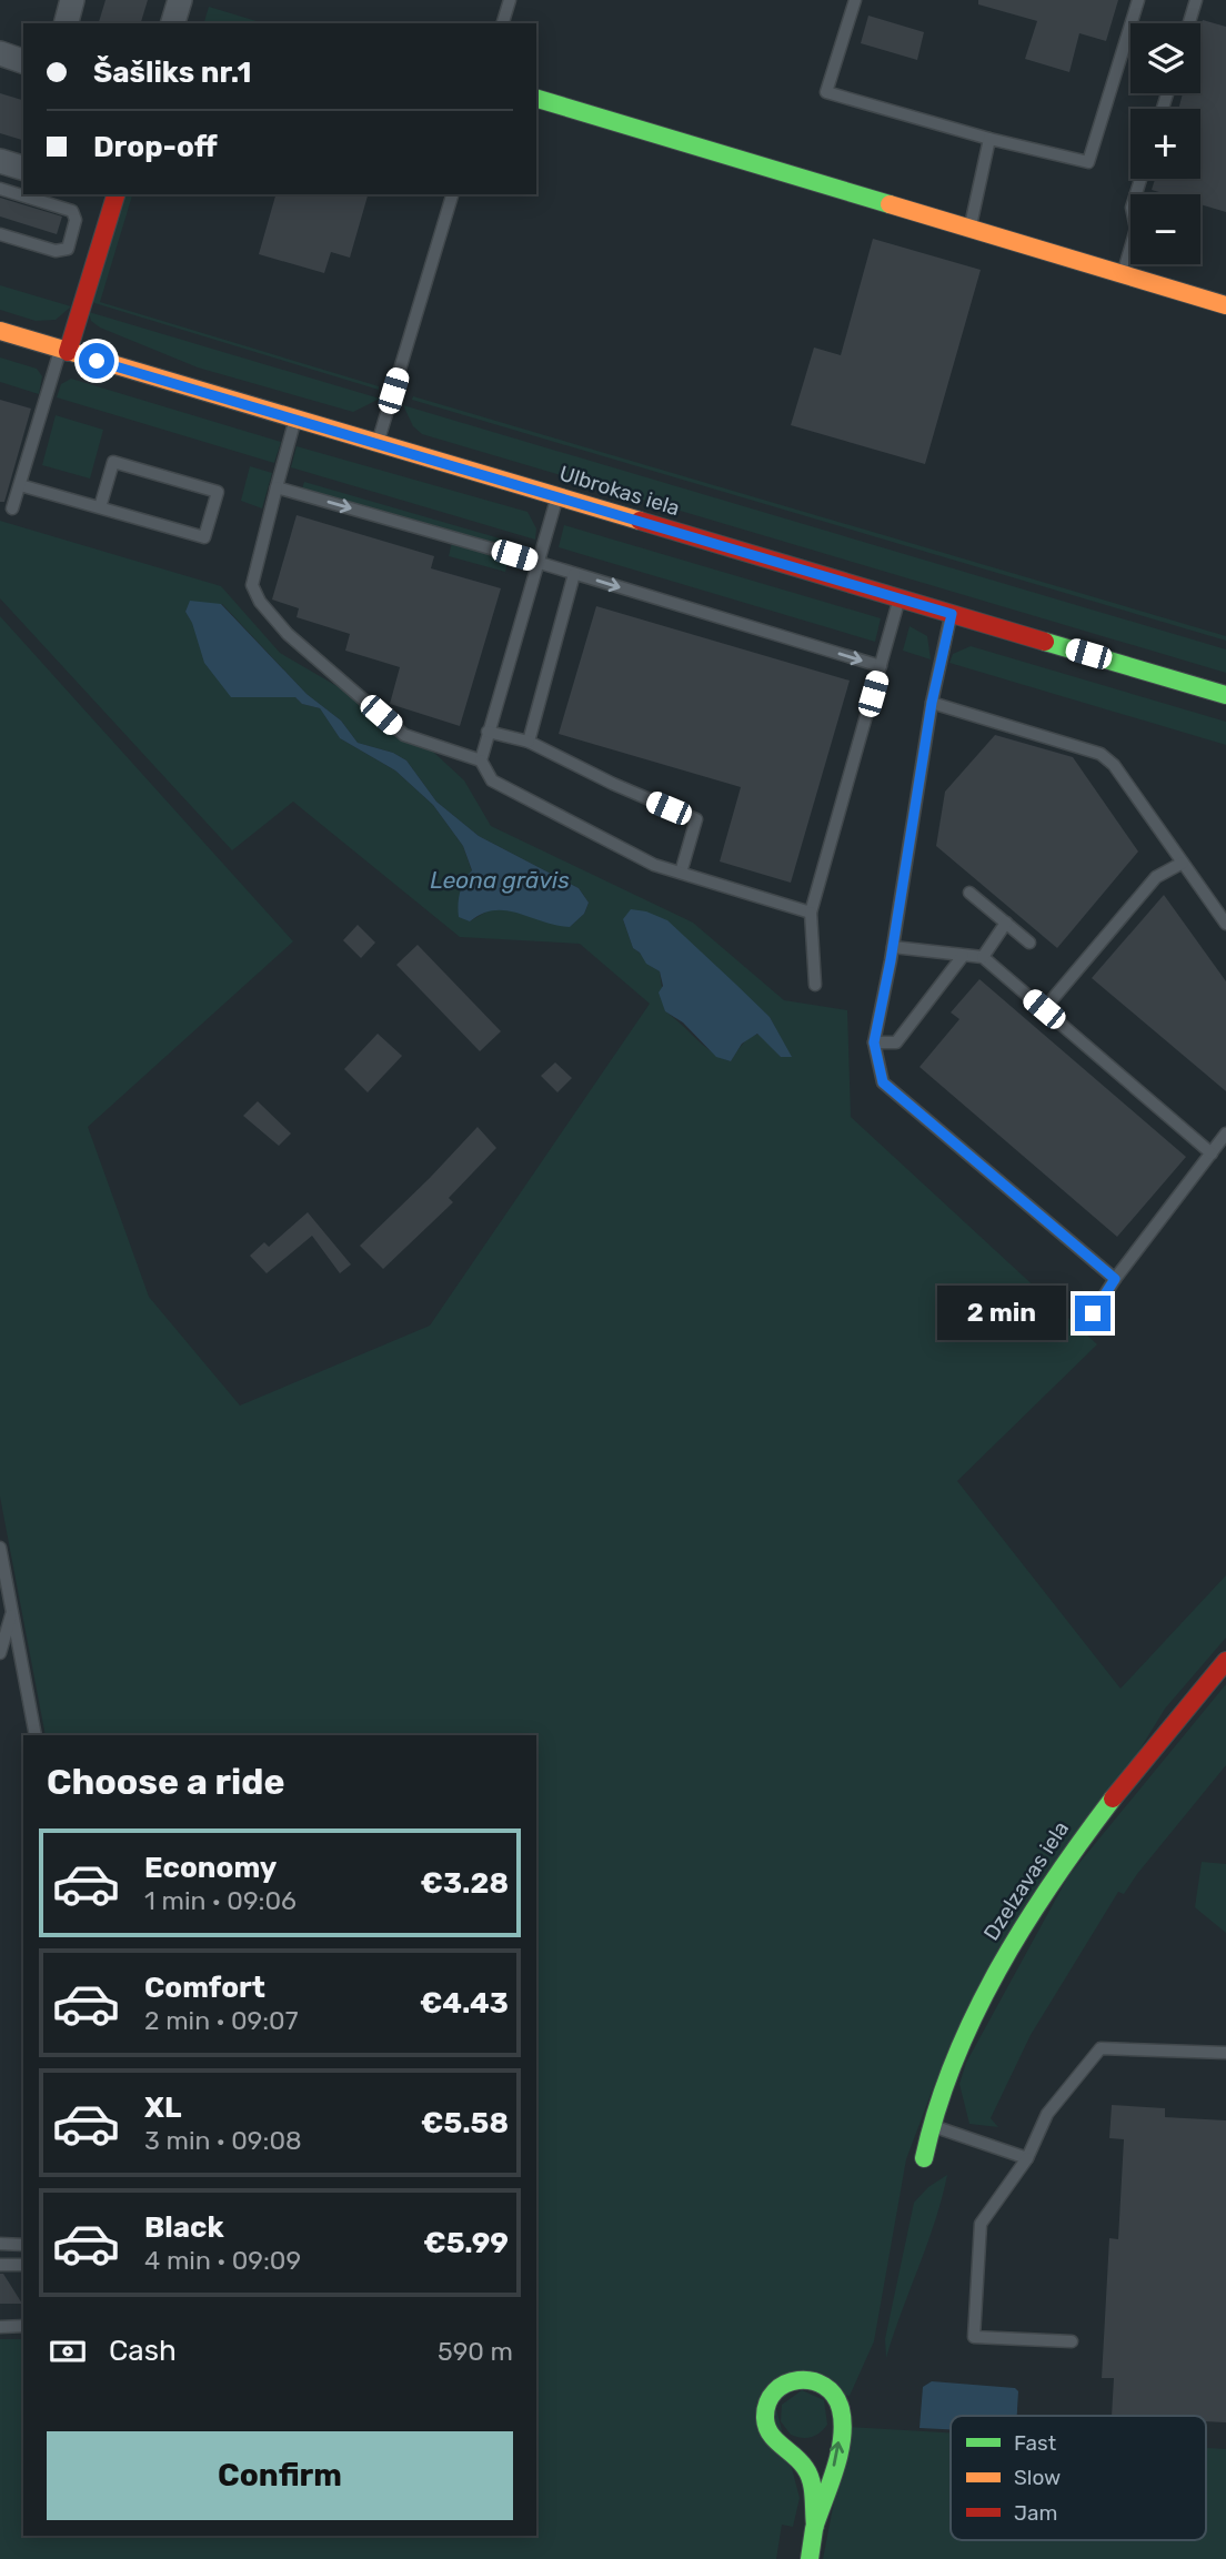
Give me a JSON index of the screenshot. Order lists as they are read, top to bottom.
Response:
{
  "streets": {
    "street": ["Ulbrokas iela", "Dzelzavas iela"]
  },
  "water": ["Leona grāvis"],
  "legend": ["Fast", "Slow", "Jam"],
  "page": {
    "map_buttons": ["+", "−"],
    "banner": ["Šašliks nr.1", "Drop-off"],
    "bubble": "2 min",
    "heading": "Choose a ride",
    "list": [
      {
        "name": "Economy",
        "note": "1 min · 09:06",
        "value": "€3.28"
      },
      {
        "name": "Comfort",
        "note": "2 min · 09:07",
        "value": "€4.43"
      },
      {
        "name": "XL",
        "note": "3 min · 09:08",
        "value": "€5.58"
      },
      {
        "name": "Black",
        "note": "4 min · 09:09",
        "value": "€5.99"
      }
    ],
    "pay": ["Cash", "590 m"],
    "buttons": "Confirm"
  }
}
